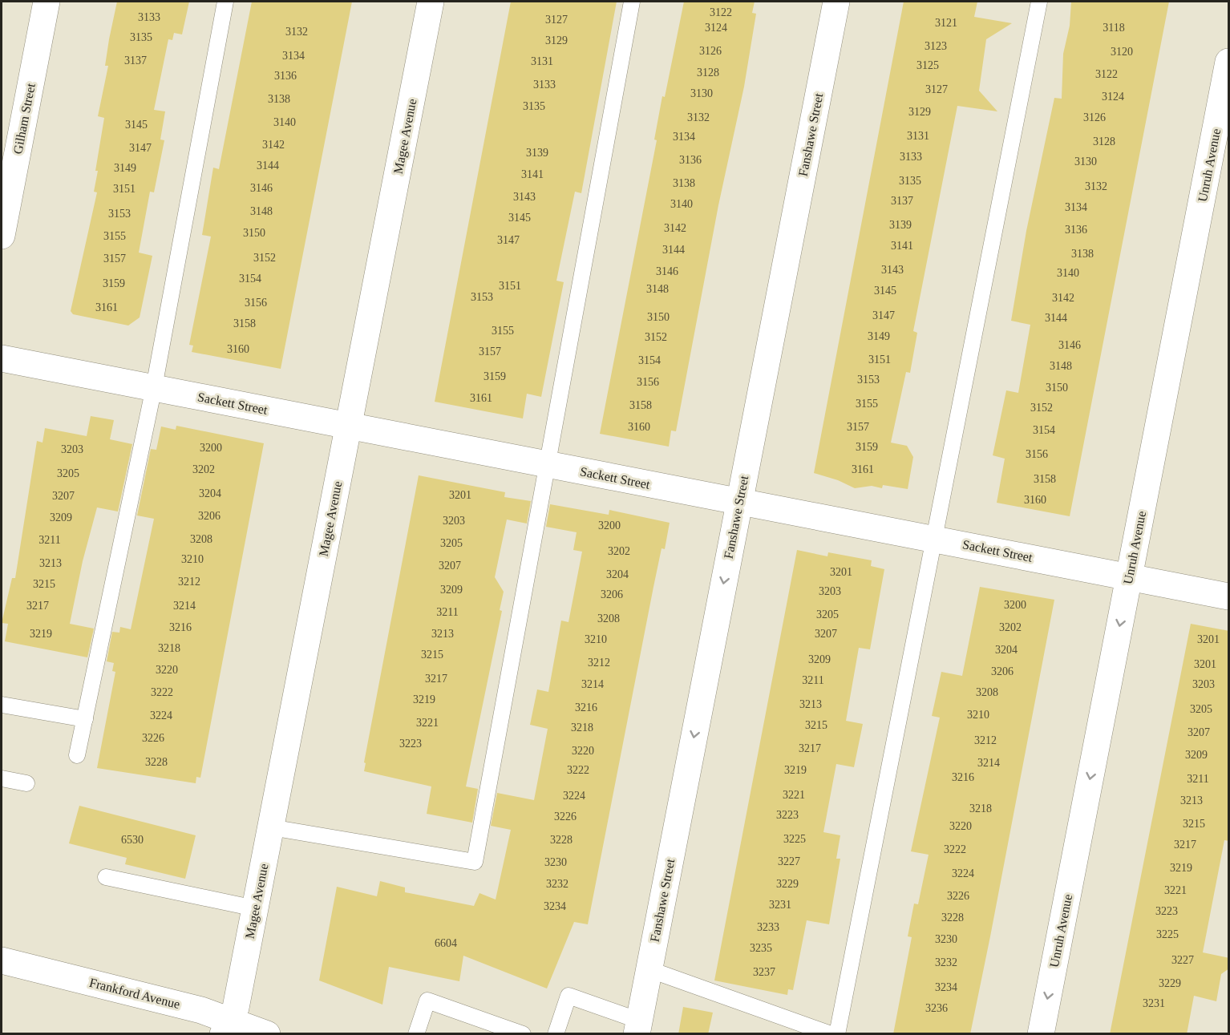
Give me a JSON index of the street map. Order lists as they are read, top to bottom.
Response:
{
  "streets": {
    "street": [
      "Gilham Street",
      "Fanshawe Street",
      "Magee Avenue",
      "Unruh Avenue",
      "Sackett Street",
      "Frankford Avenue"
    ]
  },
  "crossings": [
    ["Fanshawe Street", "Sackett Street"],
    ["Magee Avenue", "Sackett Street"],
    ["Magee Avenue", "Frankford Avenue"],
    ["Unruh Avenue", "Sackett Street"]
  ],
  "one_way": ["Fanshawe Street", "Unruh Avenue"],
  "house_numbers": [
    "3122",
    "3133",
    "3127",
    "3121",
    "3124",
    "3118",
    "3132",
    "3135",
    "3129",
    "3123",
    "3126",
    "3120",
    "3134",
    "3137",
    "3131",
    "3125",
    "3128",
    "3122",
    "3136",
    "3133",
    "3127",
    "3130",
    "3124",
    "3138",
    "3135",
    "3129",
    "3132",
    "3126",
    "3140",
    "3145",
    "3131",
    "3134",
    "3128",
    "3142",
    "3147",
    "3139",
    "3133",
    "3136",
    "3130",
    "3144",
    "3149",
    "3141",
    "3135",
    "3138",
    "3132",
    "3146",
    "3151",
    "3143",
    "3137",
    "3140",
    "3134",
    "3148",
    "3153",
    "3145",
    "3139",
    "3142",
    "3136",
    "3150",
    "3155",
    "3147",
    "3141",
    "3144",
    "3138",
    "3152",
    "3157",
    "3143",
    "3146",
    "3140",
    "3154",
    "3159",
    "3151",
    "3148",
    "3145",
    "3153",
    "3142",
    "3156",
    "3161",
    "3147",
    "3150",
    "3144",
    "3158",
    "3155",
    "3149",
    "3152",
    "3146",
    "3160",
    "3157",
    "3151",
    "3154",
    "3148",
    "3159",
    "3153",
    "3156",
    "3150",
    "3161",
    "3155",
    "3158",
    "3152",
    "3160",
    "3157",
    "3154",
    "3159",
    "3200",
    "3203",
    "3156",
    "3202",
    "3161",
    "3205",
    "3158",
    "3204",
    "3201",
    "3207",
    "3160",
    "3206",
    "3209",
    "3203",
    "3200",
    "3208",
    "3211",
    "3205",
    "3202",
    "3210",
    "3213",
    "3207",
    "3201",
    "3204",
    "3212",
    "3215",
    "3209",
    "3203",
    "3206",
    "3200",
    "3217",
    "3214",
    "3211",
    "3205",
    "3208",
    "3216",
    "3202",
    "3219",
    "3213",
    "3207",
    "3210",
    "3201",
    "3218",
    "3204",
    "3215",
    "3209",
    "3212",
    "3201",
    "3220",
    "3206",
    "3217",
    "3211",
    "3214",
    "3203",
    "3222",
    "3208",
    "3219",
    "3213",
    "3216",
    "3205",
    "3210",
    "3224",
    "3221",
    "3215",
    "3218",
    "3207",
    "3226",
    "3212",
    "3223",
    "3217",
    "3220",
    "3209",
    "3228",
    "3214",
    "3222",
    "3219",
    "3216",
    "3211",
    "3221",
    "3224",
    "3213",
    "3218",
    "3223",
    "3226",
    "3215",
    "3220",
    "3225",
    "6530",
    "3228",
    "3217",
    "3222",
    "3227",
    "3230",
    "3219",
    "3224",
    "3232",
    "3229",
    "3221",
    "3226",
    "3231",
    "3234",
    "3223",
    "3228",
    "3233",
    "3225",
    "3230",
    "6604",
    "3235",
    "3227",
    "3232",
    "3237",
    "3229",
    "3234",
    "3231",
    "3236"
  ]
}
